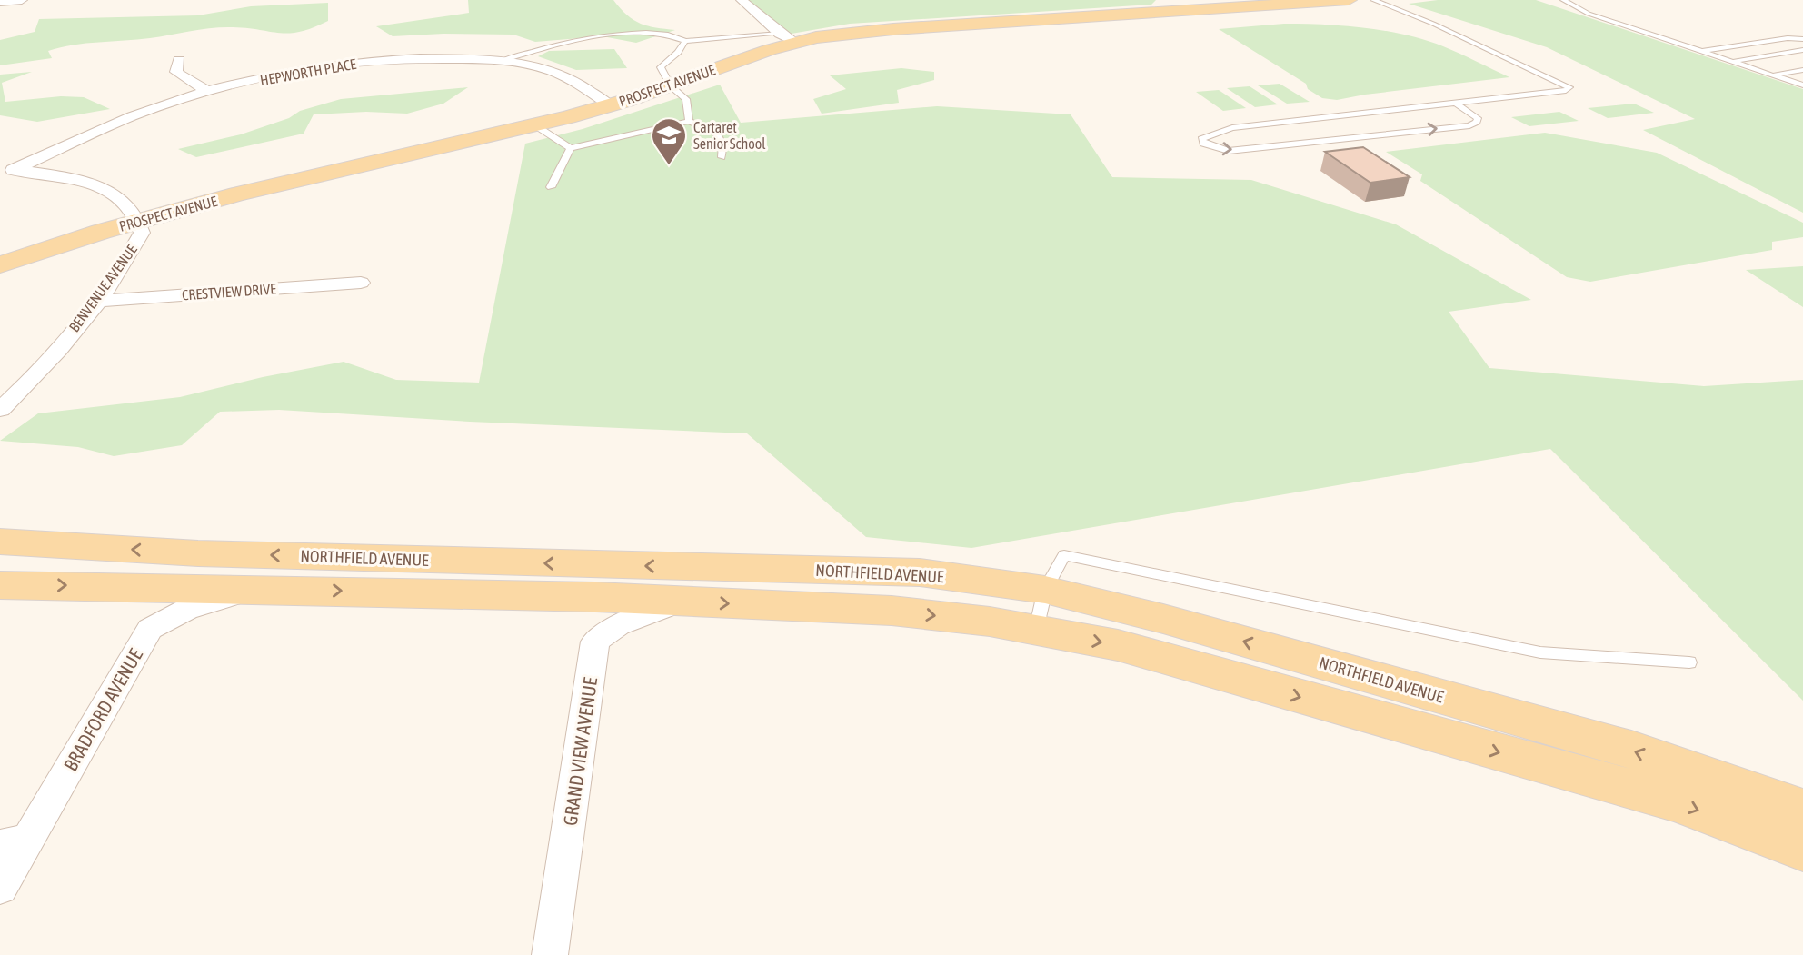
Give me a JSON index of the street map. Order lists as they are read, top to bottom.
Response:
{
  "streets": {
    "main road": ["PROSPECT AVENUE", "NORTHFIELD AVENUE"],
    "street": [
      "HEPWORTH PLACE",
      "BENVENUE AVENUE",
      "CRESTVIEW DRIVE",
      "BRADFORD AVENUE",
      "GRAND VIEW AVENUE"
    ]
  },
  "crossings": [
    ["HEPWORTH PLACE", "PROSPECT AVENUE"],
    ["PROSPECT AVENUE", "BENVENUE AVENUE"],
    ["BENVENUE AVENUE", "CRESTVIEW DRIVE"],
    ["NORTHFIELD AVENUE", "BRADFORD AVENUE"],
    ["NORTHFIELD AVENUE", "GRAND VIEW AVENUE"]
  ],
  "places": {
    "school or university": ["Cartaret Senior School"]
  }
}
